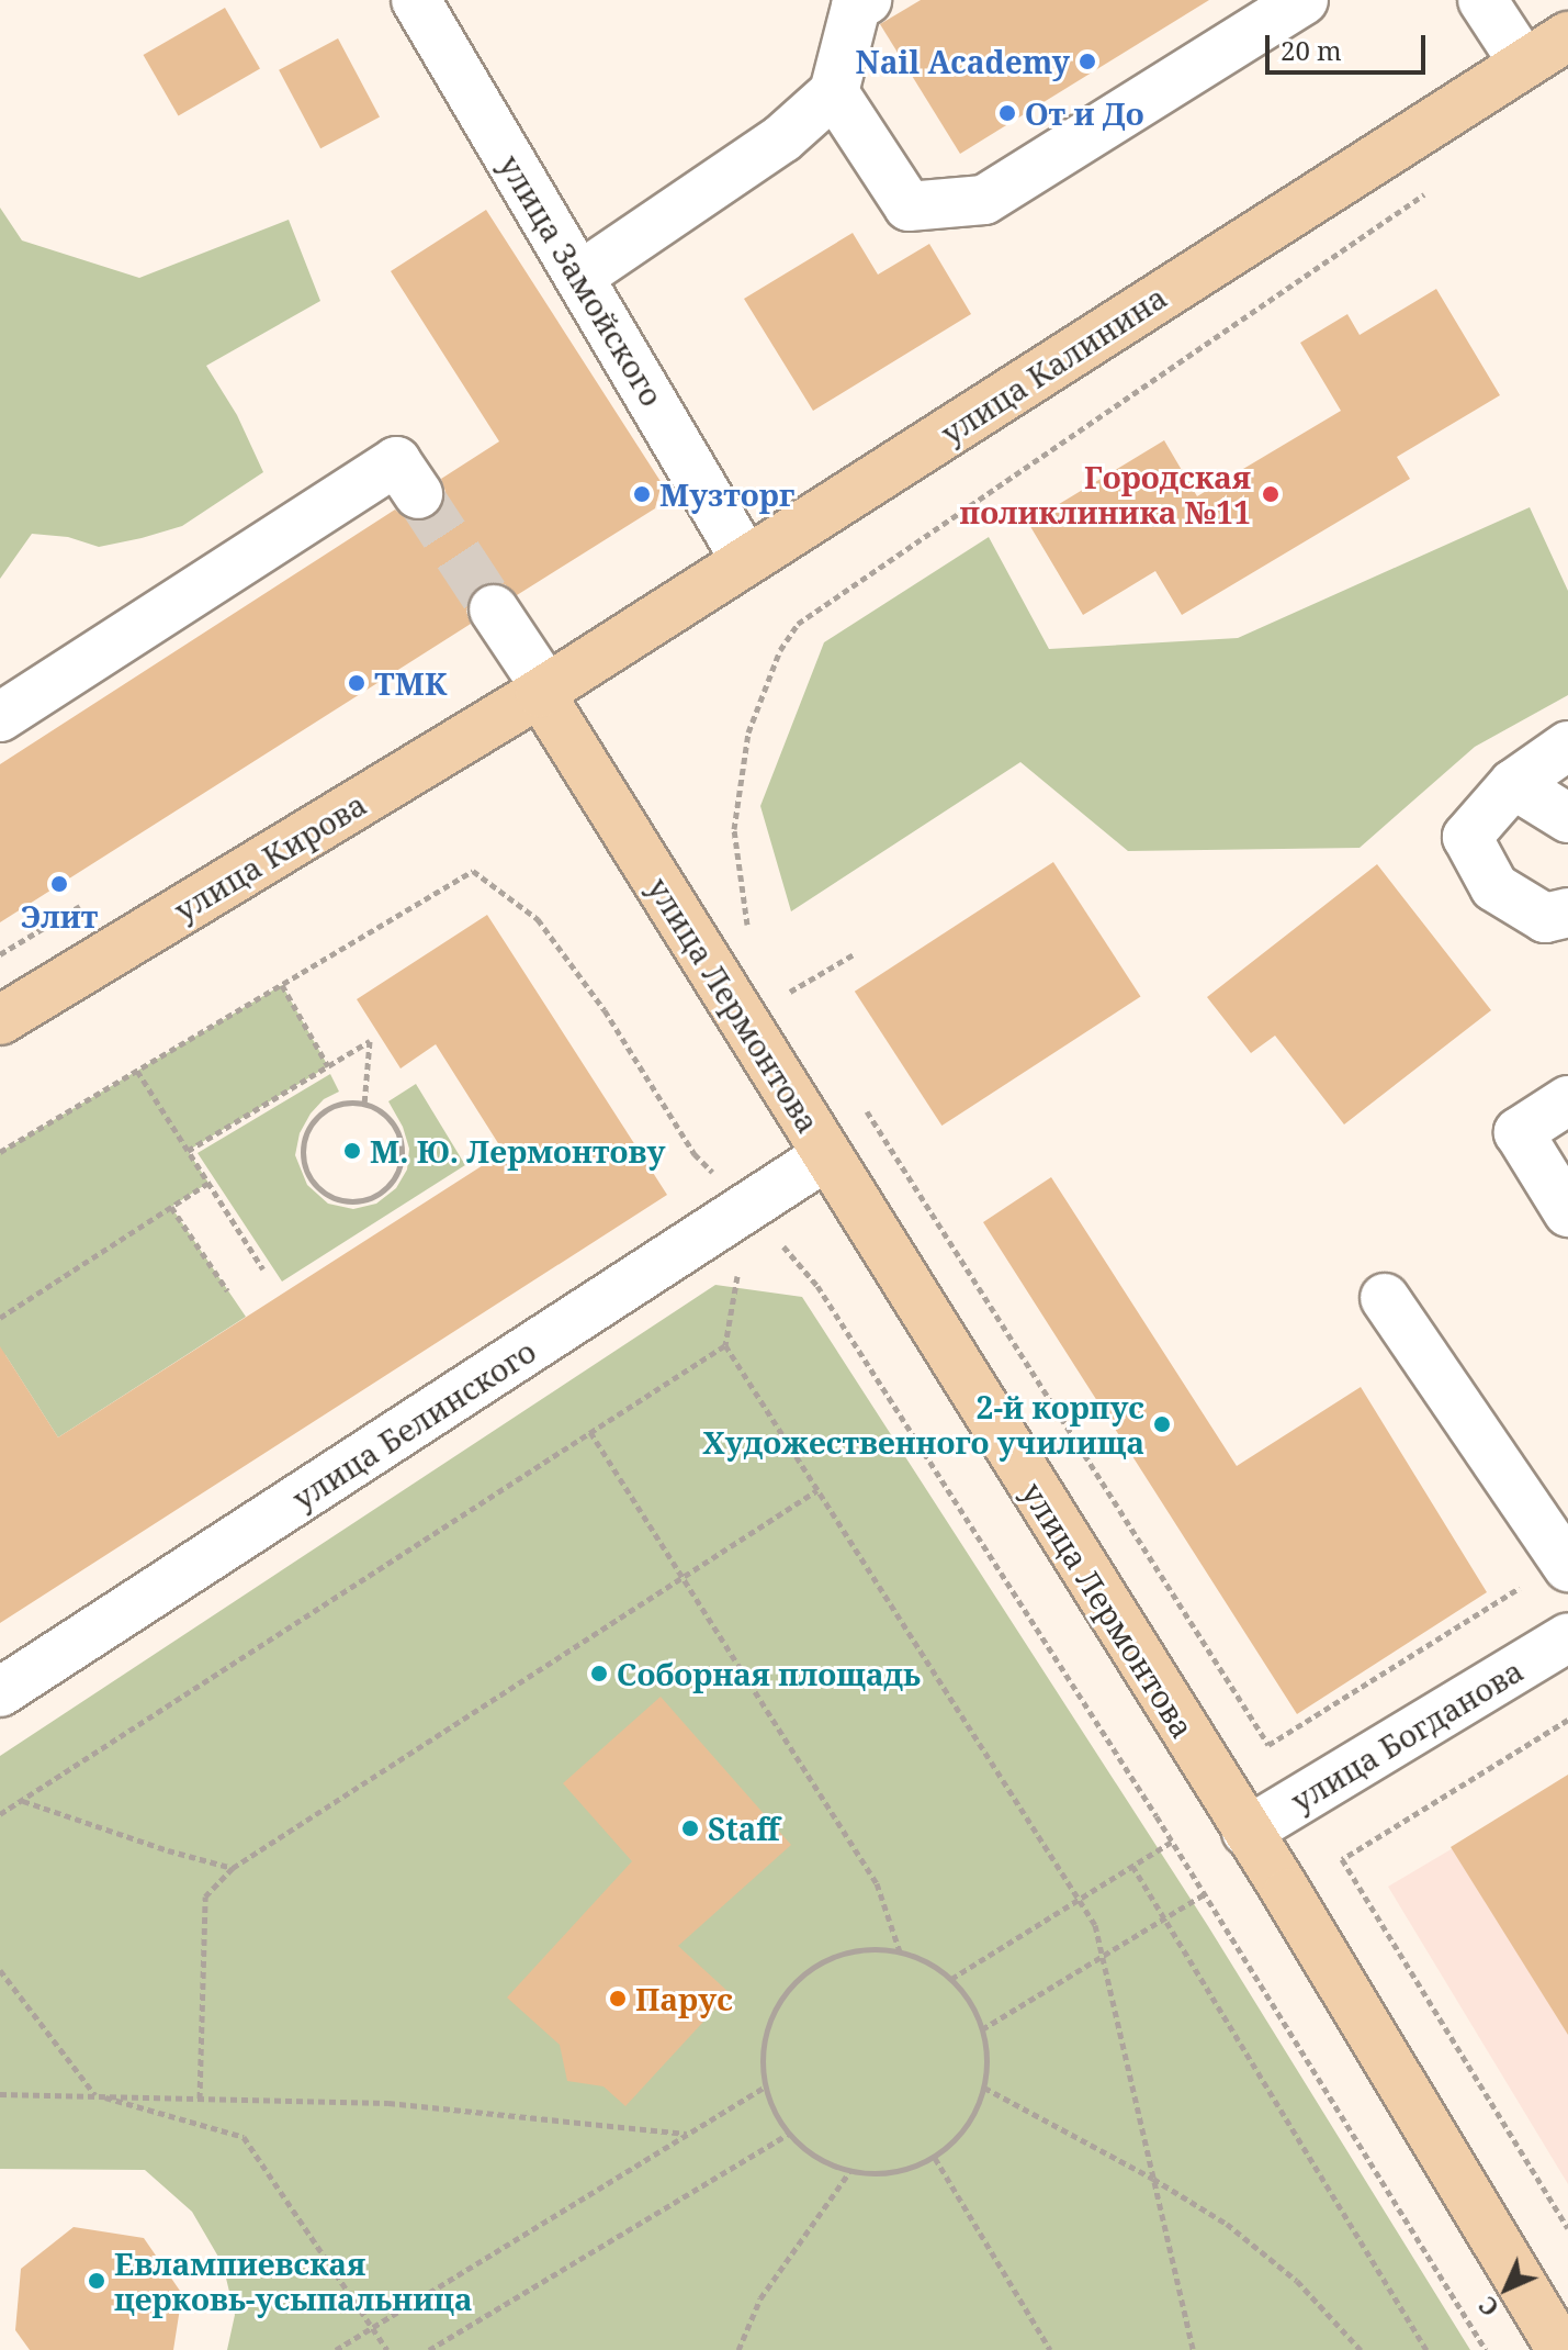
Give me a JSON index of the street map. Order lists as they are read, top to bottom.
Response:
{
  "streets": {
    "main road": ["улица Калинина", "улица Кирова", "улица Лермонтова"],
    "street": ["улица Замойского", "улица Белинского", "улица Богданова"]
  },
  "crossings": [
    ["улица Замойского", "улица Калинина"],
    ["улица Калинина", "улица Кирова"],
    ["улица Калинина", "улица Лермонтова"],
    ["улица Кирова", "улица Лермонтова"],
    ["улица Лермонтова", "улица Белинского"],
    ["улица Лермонтова", "улица Богданова"]
  ],
  "places": [
    "Nail Academy",
    "От и До",
    "Музторг",
    "Городская поликлиника №11",
    "ТМК",
    "Элит",
    "М. Ю. Лермонтову",
    "2-й корпус Художественного училища",
    "Соборная площадь",
    "Staff",
    "Парус",
    "Евлампиевская церковь-усыпальница"
  ],
  "scale_bar": "20 m",
  "north": "bottom left"
}
